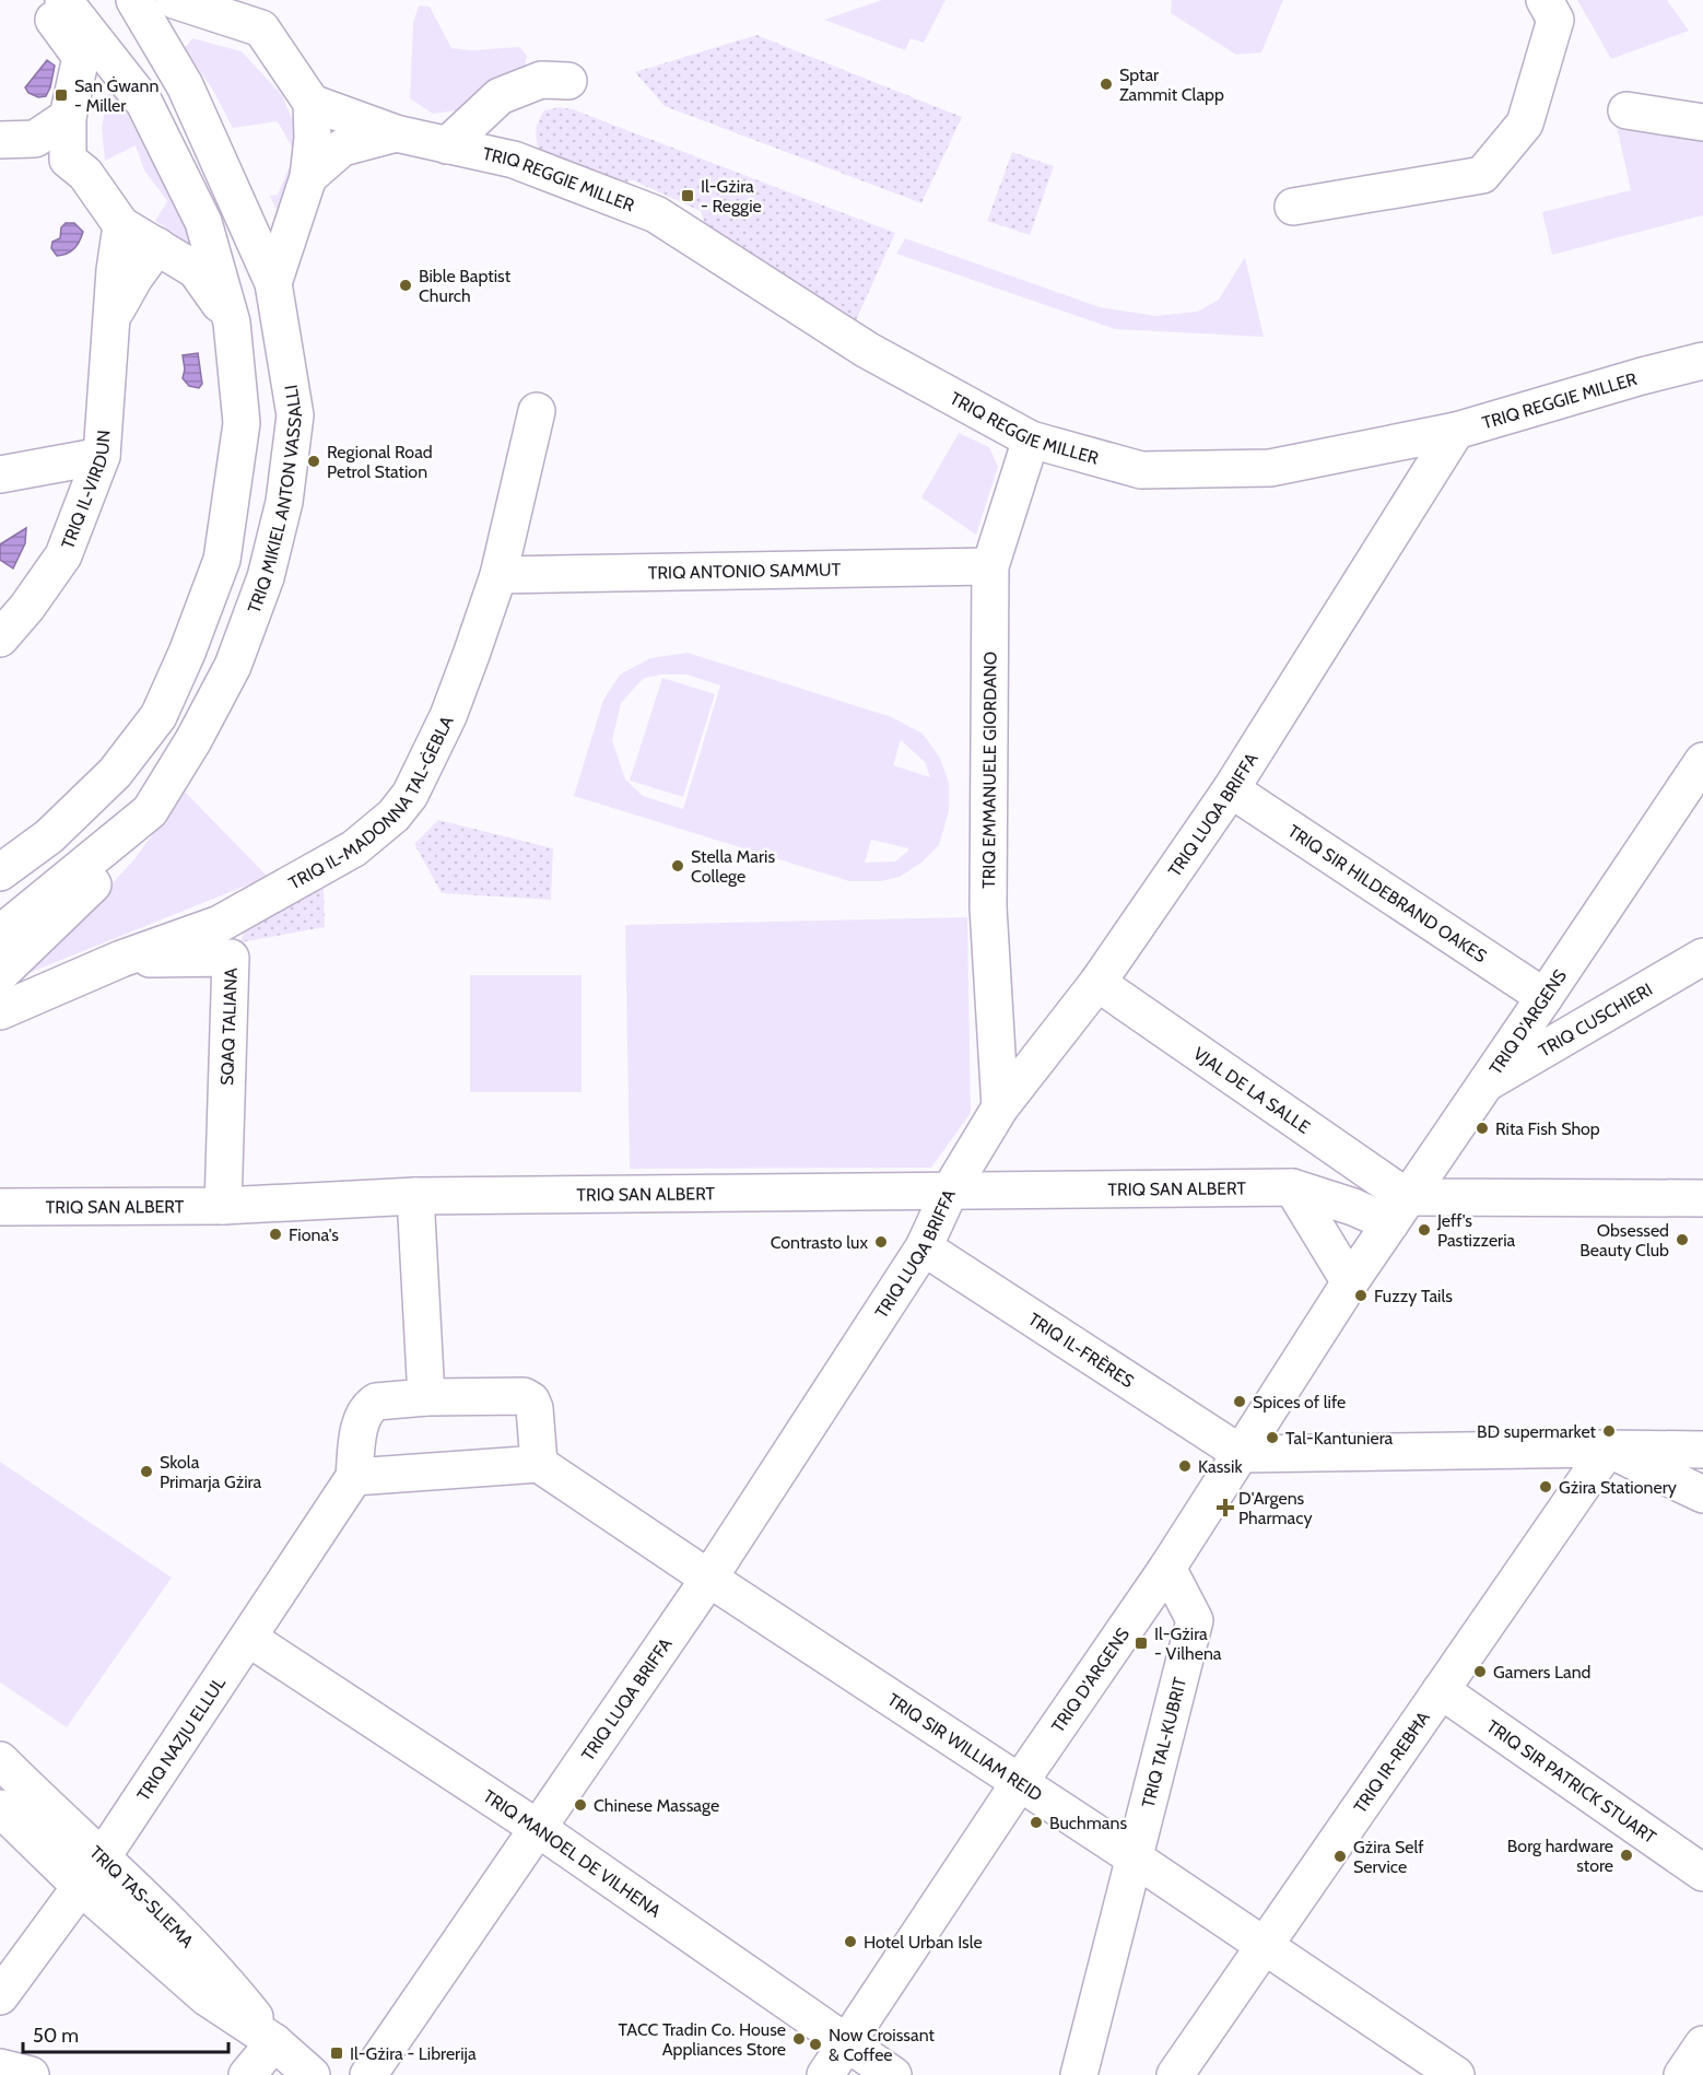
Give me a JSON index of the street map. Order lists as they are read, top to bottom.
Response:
{
  "streets": {
    "main road": [
      "TRIQ REGGIE MILLER",
      "TRIQ IL-VIRDUN",
      "TRIQ MIKIEL ANTON VASSALLI",
      "TRIQ ANTONIO SAMMUT",
      "TRIQ EMMANUELE GIORDANO",
      "TRIQ IL-MADONNA TAL-ĠEBLA",
      "TRIQ LUQA BRIFFA",
      "TRIQ SIR HILDEBRAND OAKES",
      "TRIQ CUSCHIERI",
      "TRIQ D'ARGENS",
      "SQAQ TALIANA",
      "VJAL DE LA SALLE",
      "TRIQ SAN ALBERT",
      "TRIQ IL-FRÈRES",
      "TRIQ NAZJU ELLUL",
      "TRIQ TAL-KUBRIT",
      "TRIQ SIR WILLIAM REID",
      "TRIQ IR-REBĦA",
      "TRIQ SIR PATRICK STUART",
      "TRIQ MANOEL DE VILHENA",
      "TRIQ TAS-SLIEMA"
    ]
  },
  "crossings": [
    ["TRIQ REGGIE MILLER", "TRIQ EMMANUELE GIORDANO"],
    ["TRIQ REGGIE MILLER", "TRIQ LUQA BRIFFA"],
    ["TRIQ ANTONIO SAMMUT", "TRIQ EMMANUELE GIORDANO"],
    ["TRIQ ANTONIO SAMMUT", "TRIQ IL-MADONNA TAL-ĠEBLA"],
    ["TRIQ EMMANUELE GIORDANO", "TRIQ LUQA BRIFFA"],
    ["TRIQ IL-MADONNA TAL-ĠEBLA", "SQAQ TALIANA"],
    ["TRIQ LUQA BRIFFA", "TRIQ SIR HILDEBRAND OAKES"],
    ["TRIQ LUQA BRIFFA", "VJAL DE LA SALLE"],
    ["TRIQ LUQA BRIFFA", "TRIQ SAN ALBERT"],
    ["TRIQ LUQA BRIFFA", "TRIQ IL-FRÈRES"],
    ["TRIQ LUQA BRIFFA", "TRIQ SIR WILLIAM REID"],
    ["TRIQ LUQA BRIFFA", "TRIQ MANOEL DE VILHENA"],
    ["TRIQ SIR HILDEBRAND OAKES", "TRIQ D'ARGENS"],
    ["TRIQ CUSCHIERI", "TRIQ D'ARGENS"],
    ["TRIQ D'ARGENS", "VJAL DE LA SALLE"],
    ["TRIQ D'ARGENS", "TRIQ SAN ALBERT"],
    ["TRIQ D'ARGENS", "TRIQ IL-FRÈRES"],
    ["TRIQ D'ARGENS", "TRIQ TAL-KUBRIT"],
    ["TRIQ D'ARGENS", "TRIQ SIR WILLIAM REID"],
    ["TRIQ D'ARGENS", "TRIQ MANOEL DE VILHENA"],
    ["SQAQ TALIANA", "TRIQ SAN ALBERT"],
    ["VJAL DE LA SALLE", "TRIQ SAN ALBERT"],
    ["TRIQ NAZJU ELLUL", "TRIQ MANOEL DE VILHENA"],
    ["TRIQ NAZJU ELLUL", "TRIQ TAS-SLIEMA"],
    ["TRIQ TAL-KUBRIT", "TRIQ SIR WILLIAM REID"],
    ["TRIQ SIR WILLIAM REID", "TRIQ IR-REBĦA"],
    ["TRIQ IR-REBĦA", "TRIQ SIR PATRICK STUART"]
  ],
  "places": {
    "other": [
      "Sptar Zammit Clapp",
      "Bible Baptist Church",
      "Regional Road Petrol Station",
      "Stella Maris College",
      "Rita Fish Shop",
      "Jeff's Pastizzeria",
      "Fiona's",
      "Obsessed Beauty Club",
      "Contrasto lux",
      "Fuzzy Tails",
      "Spices of life",
      "BD supermarket",
      "Tal-Kantuniera",
      "Kassik",
      "Skola Primarja Gżira",
      "Gżira Stationery",
      "Gamers Land",
      "Chinese Massage",
      "Buchmans",
      "Borg hardware store",
      "Gżira Self Service",
      "Hotel Urban Isle",
      "TACC Tradin Co. House Appliances Store",
      "Now Croissant & Coffee"
    ],
    "transit": [
      "San Ġwann - Miller",
      "Il-Gżira - Reggie",
      "Il-Gżira - Vilhena",
      "Il-Gżira - Librerija"
    ],
    "health": ["D'Argens Pharmacy"]
  },
  "scale_bar": "50 m"
}
